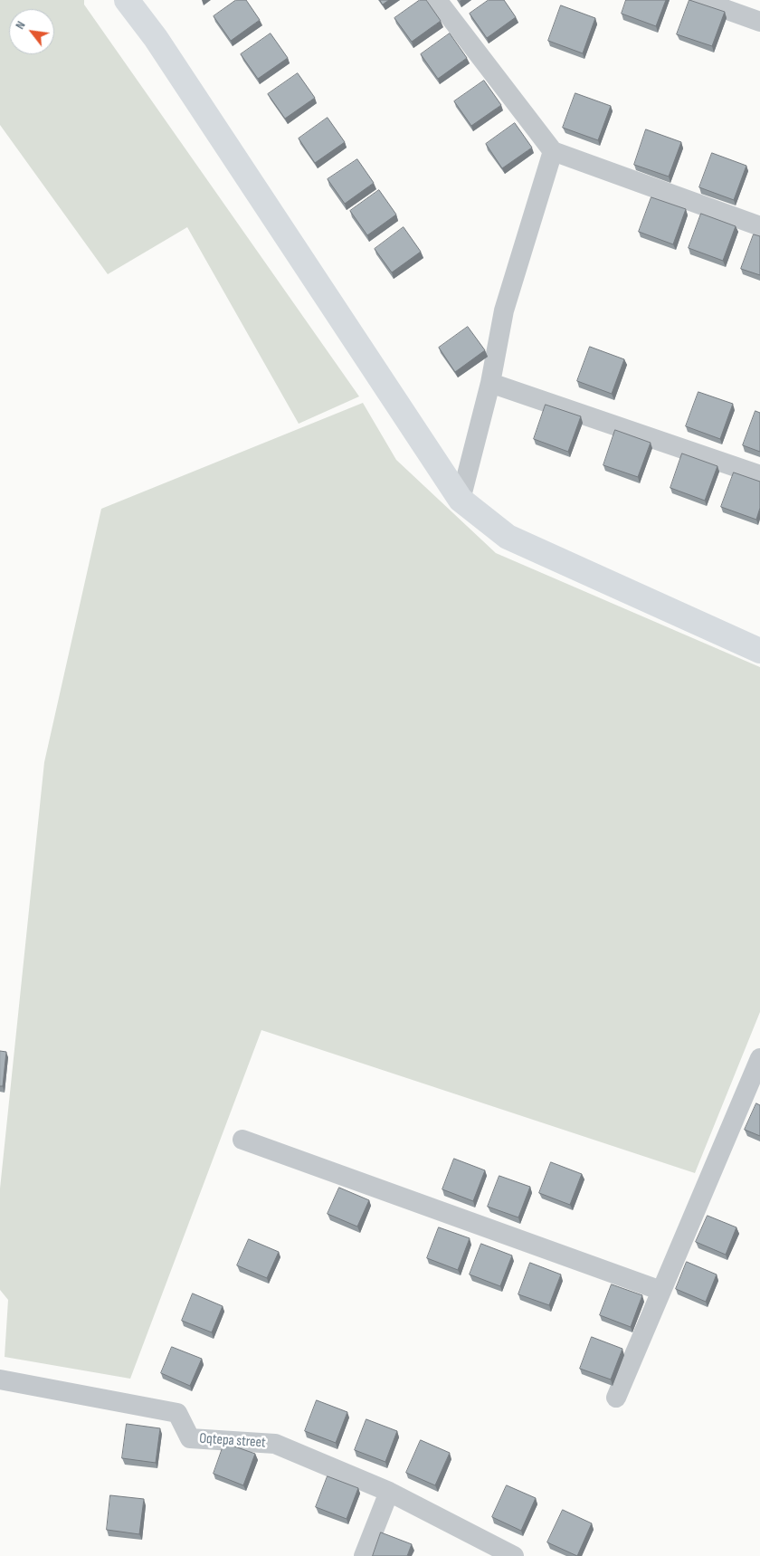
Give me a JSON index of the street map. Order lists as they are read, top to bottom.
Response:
{
  "streets": {
    "street": ["Oqtepa street"]
  },
  "north": "top left"
}
